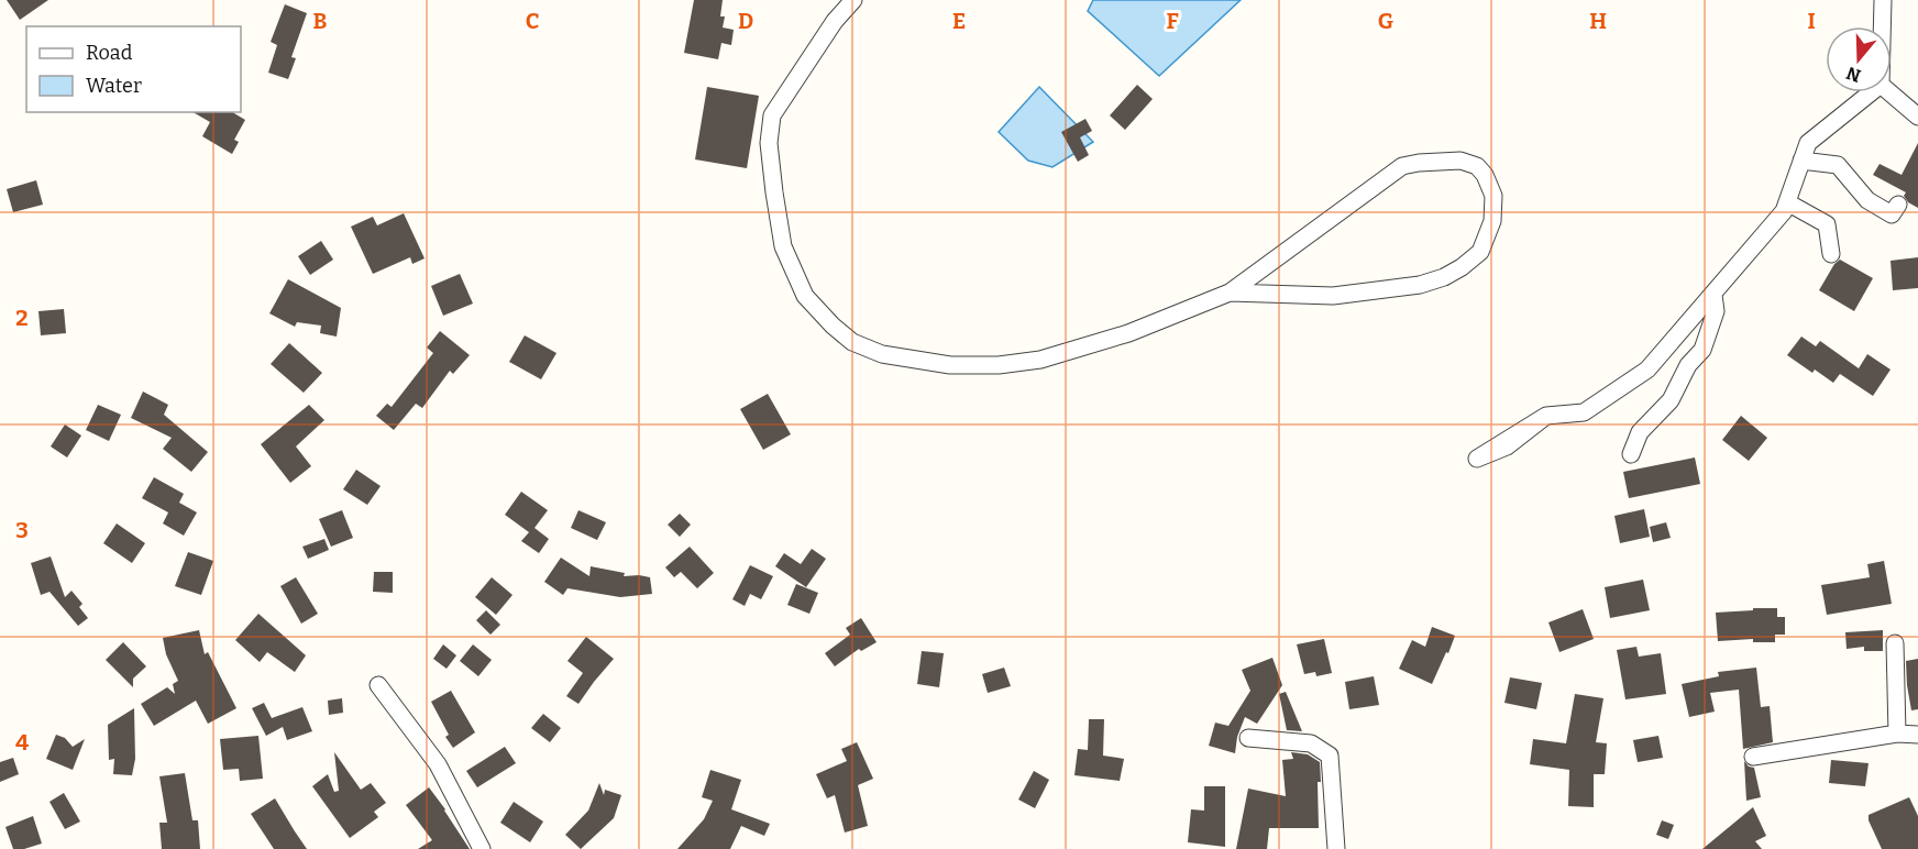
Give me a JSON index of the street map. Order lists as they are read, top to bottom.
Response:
{
  "legend": ["Road", "Water"],
  "north": "bottom",
  "grid": {
    "columns": [
      "B",
      "C",
      "D",
      "E",
      "F",
      "G",
      "H",
      "I"
    ],
    "rows": ["2", "3", "4"]
  }
}
